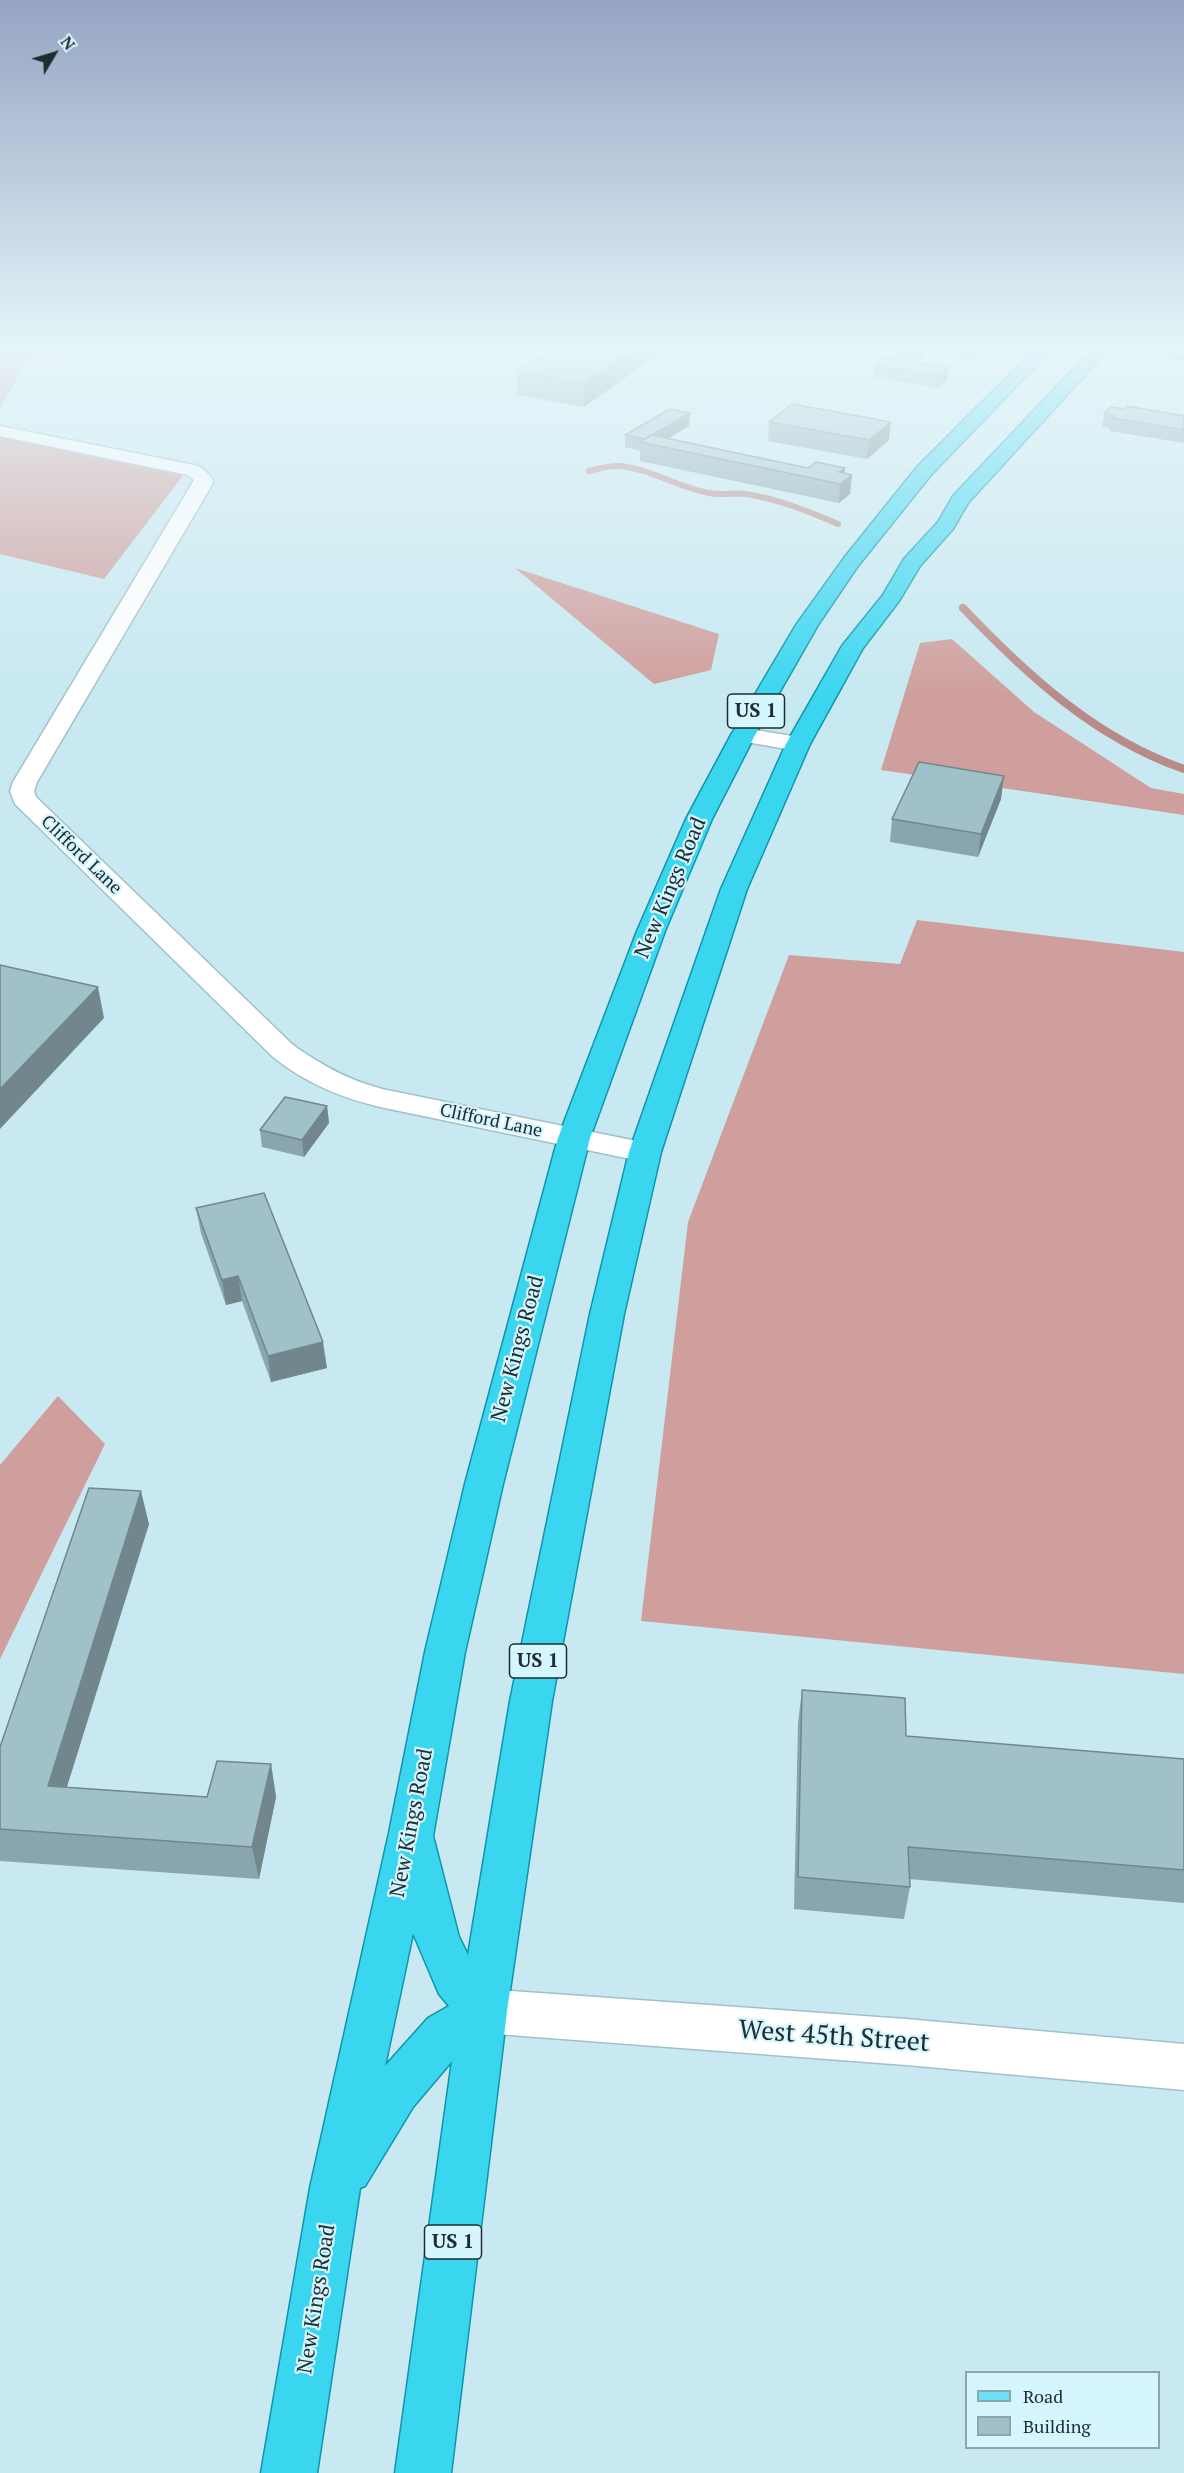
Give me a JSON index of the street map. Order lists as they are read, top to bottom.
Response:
{
  "streets": {
    "highway": ["US 1", "New Kings Road"],
    "street": ["Clifford Lane", "West 45th Street"]
  },
  "crossings": [
    ["US 1", "Clifford Lane"],
    ["US 1", "West 45th Street"],
    ["Clifford Lane", "New Kings Road"]
  ],
  "legend": ["Road", "Building"],
  "north": "top right"
}
